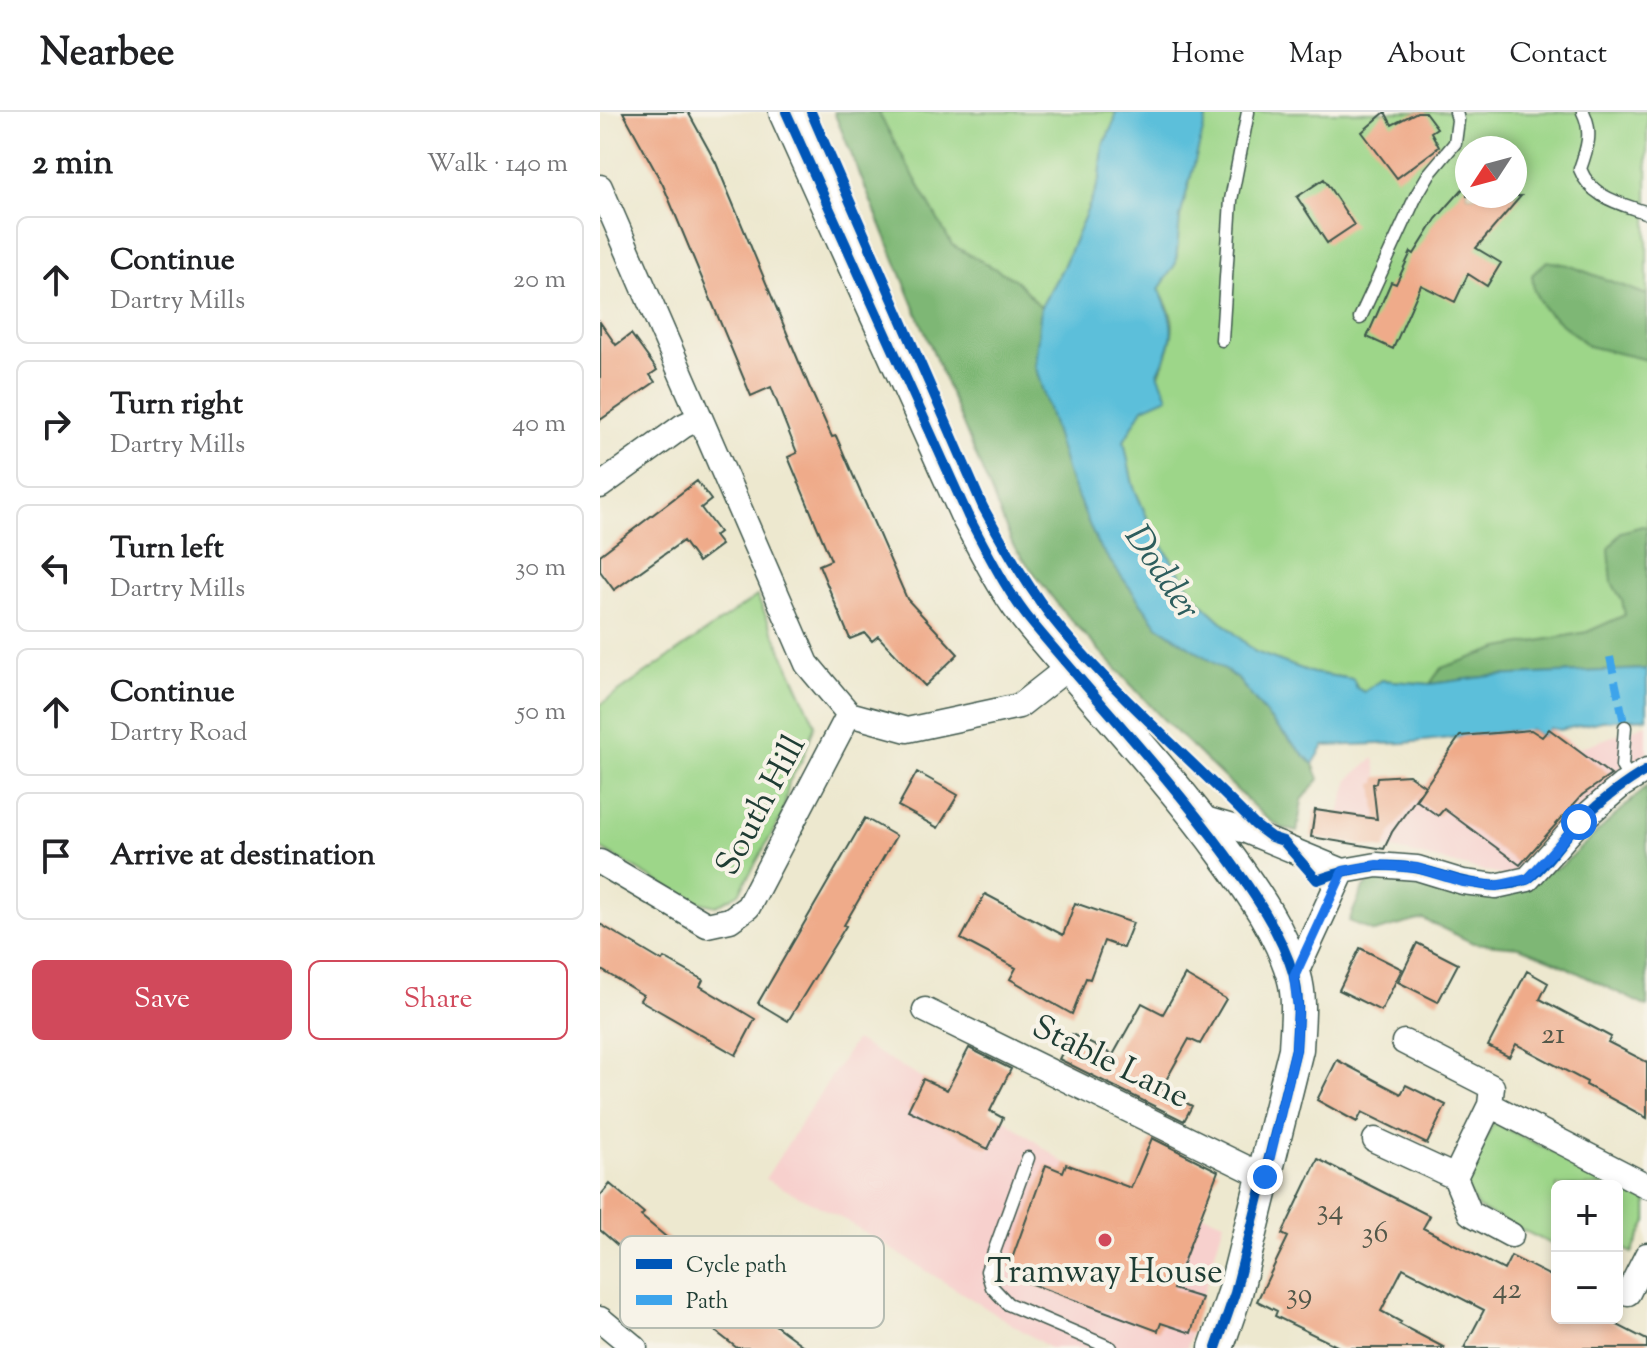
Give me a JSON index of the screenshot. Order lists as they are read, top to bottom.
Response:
{
  "streets": {
    "street": ["South Hill", "Stable Lane"]
  },
  "water": ["Dodder"],
  "places": ["Tramway House"],
  "house_numbers": [
    "21",
    "34",
    "36",
    "42",
    "39"
  ],
  "legend": ["Cycle path", "Path"],
  "north": "bottom left",
  "page": {
    "header": "Nearbee",
    "nav": [
      "Home",
      "Map",
      "About",
      "Contact"
    ],
    "heading": ["2 min", "Walk · 140 m"],
    "list": [
      ["Continue", "Dartry Mills", "20 m"],
      ["Turn right", "Dartry Mills", "40 m"],
      ["Turn left", "Dartry Mills", "30 m"],
      ["Continue", "Dartry Road", "50 m"],
      "Arrive at destination"
    ],
    "buttons": ["Save", "Share"],
    "map_buttons": ["+", "−"]
  }
}
